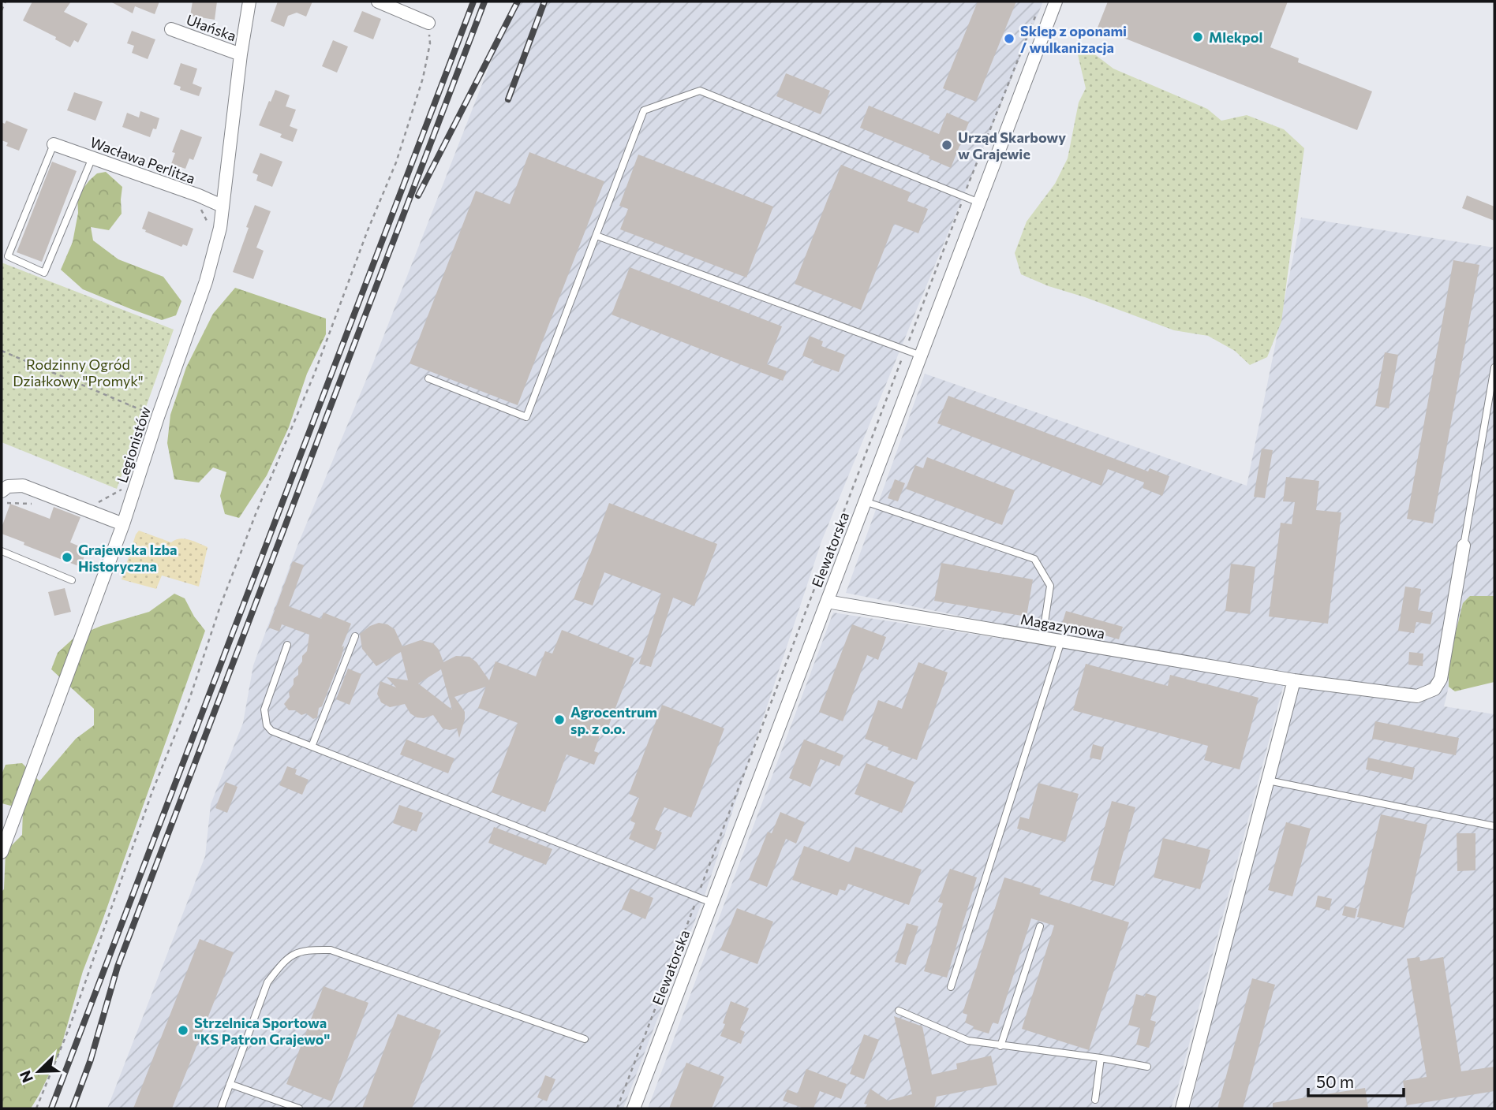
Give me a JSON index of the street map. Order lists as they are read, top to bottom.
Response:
{
  "streets": {
    "street": [
      "Ułańska",
      "Wacława Perlitza",
      "Legionistów",
      "Elewatorska",
      "Magazynowa"
    ]
  },
  "crossings": [
    ["Ułańska", "Legionistów"],
    ["Wacława Perlitza", "Legionistów"],
    ["Elewatorska", "Magazynowa"]
  ],
  "parks": ["Rodzinny Ogród Działkowy \"Promyk\""],
  "places": [
    "Mlekpol",
    "Sklep z oponami / wulkanizacja",
    "Urząd Skarbowy w Grajewie",
    "Grajewska Izba Historyczna",
    "Agrocentrum sp. z o.o.",
    "Strzelnica Sportowa \"KS Patron Grajewo\""
  ],
  "scale_bar": "50 m",
  "north": "bottom left"
}
